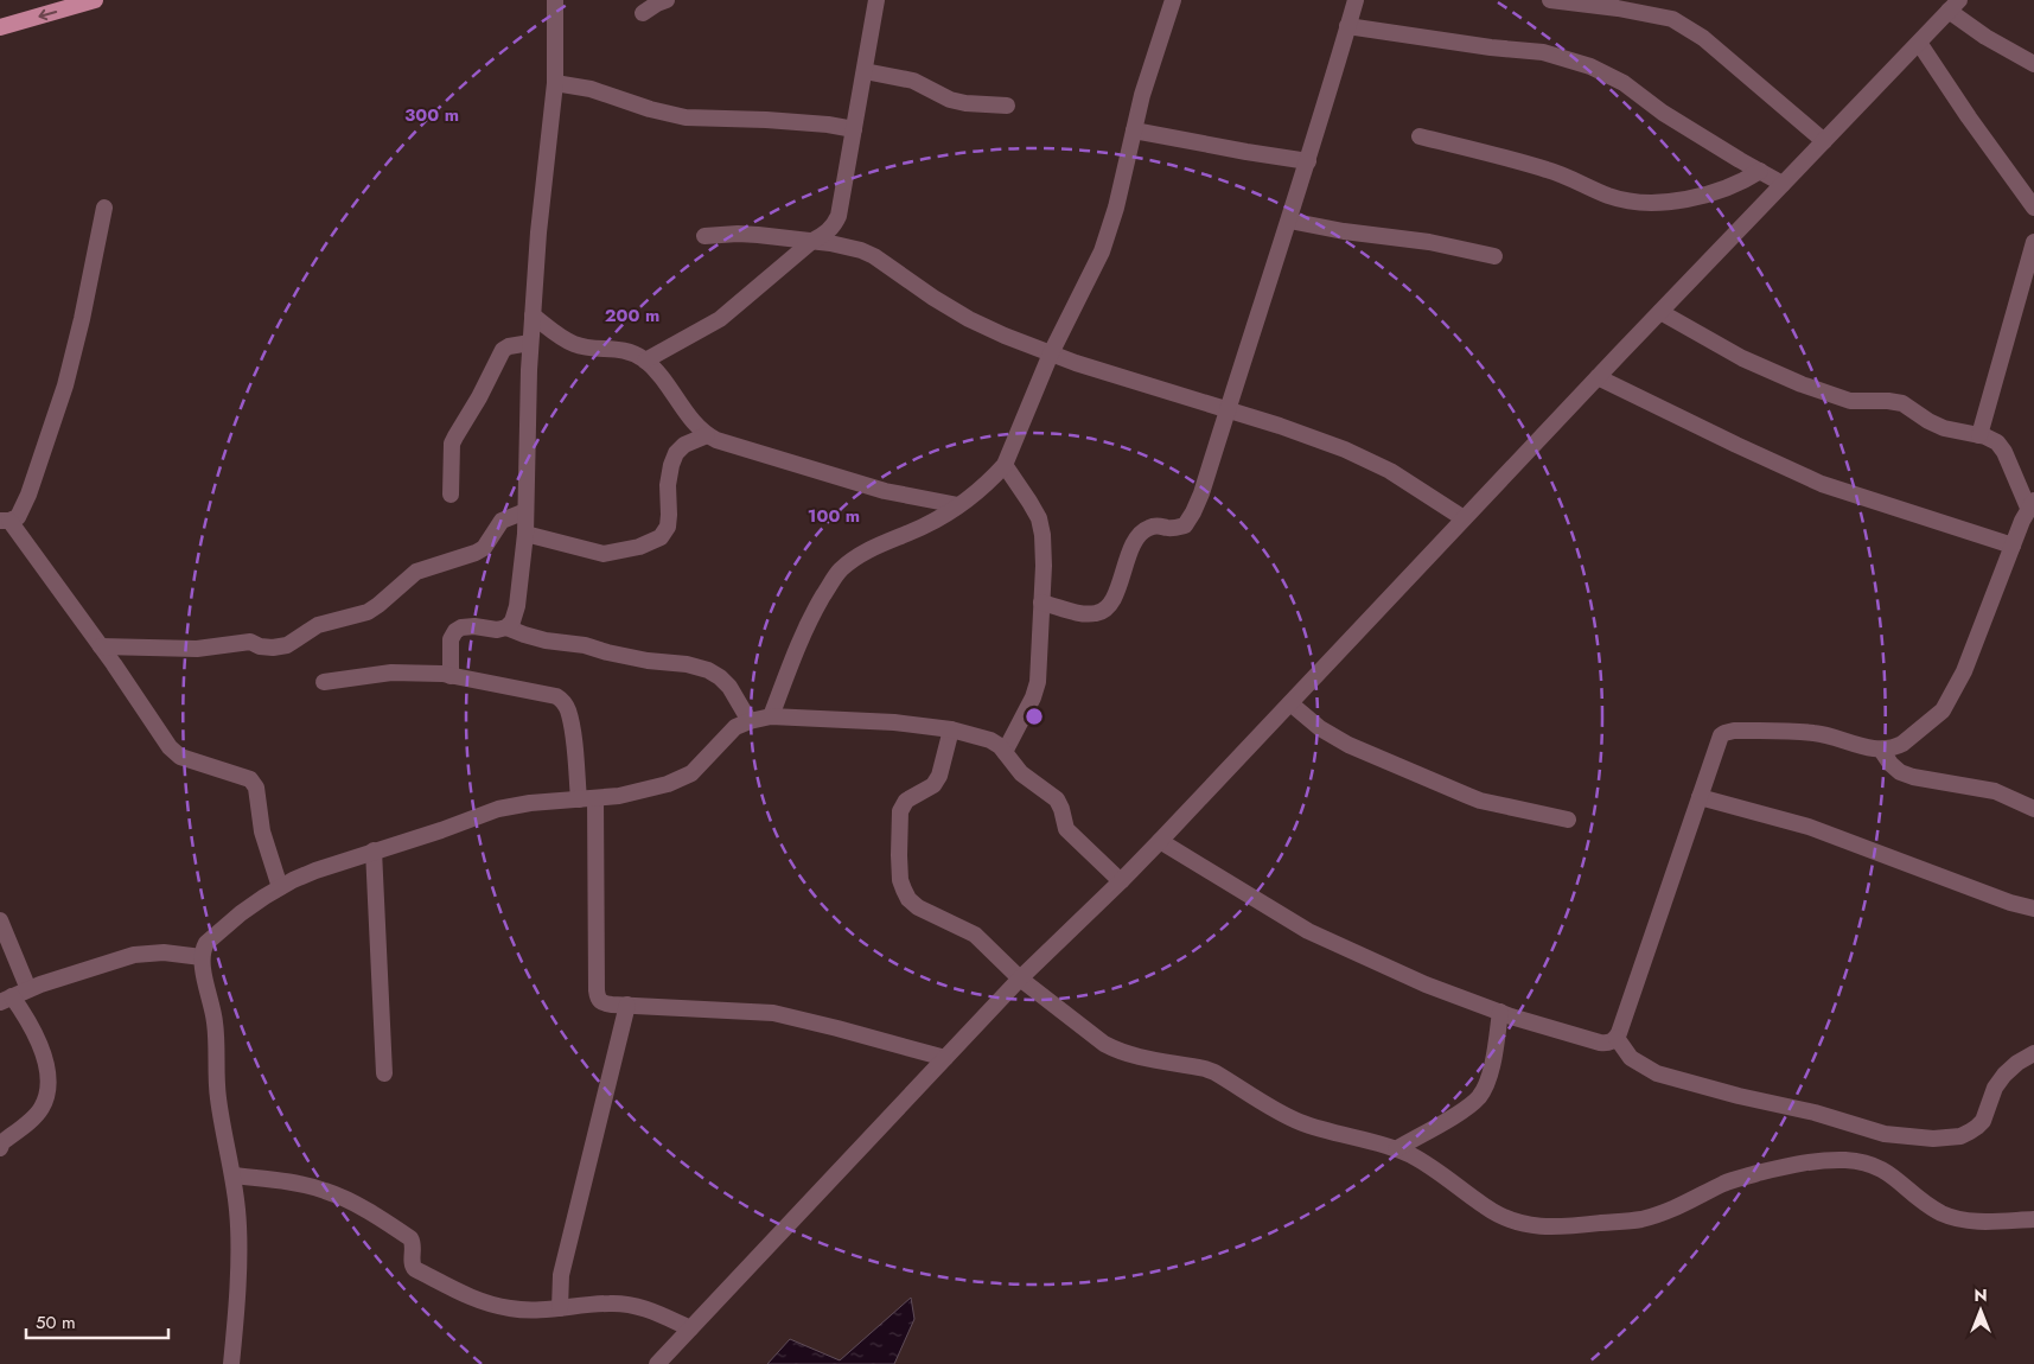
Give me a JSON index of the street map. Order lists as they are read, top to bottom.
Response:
{
  "scale_bar": "50 m",
  "north": "top",
  "rings": ["300 m", "200 m", "100 m"]
}
